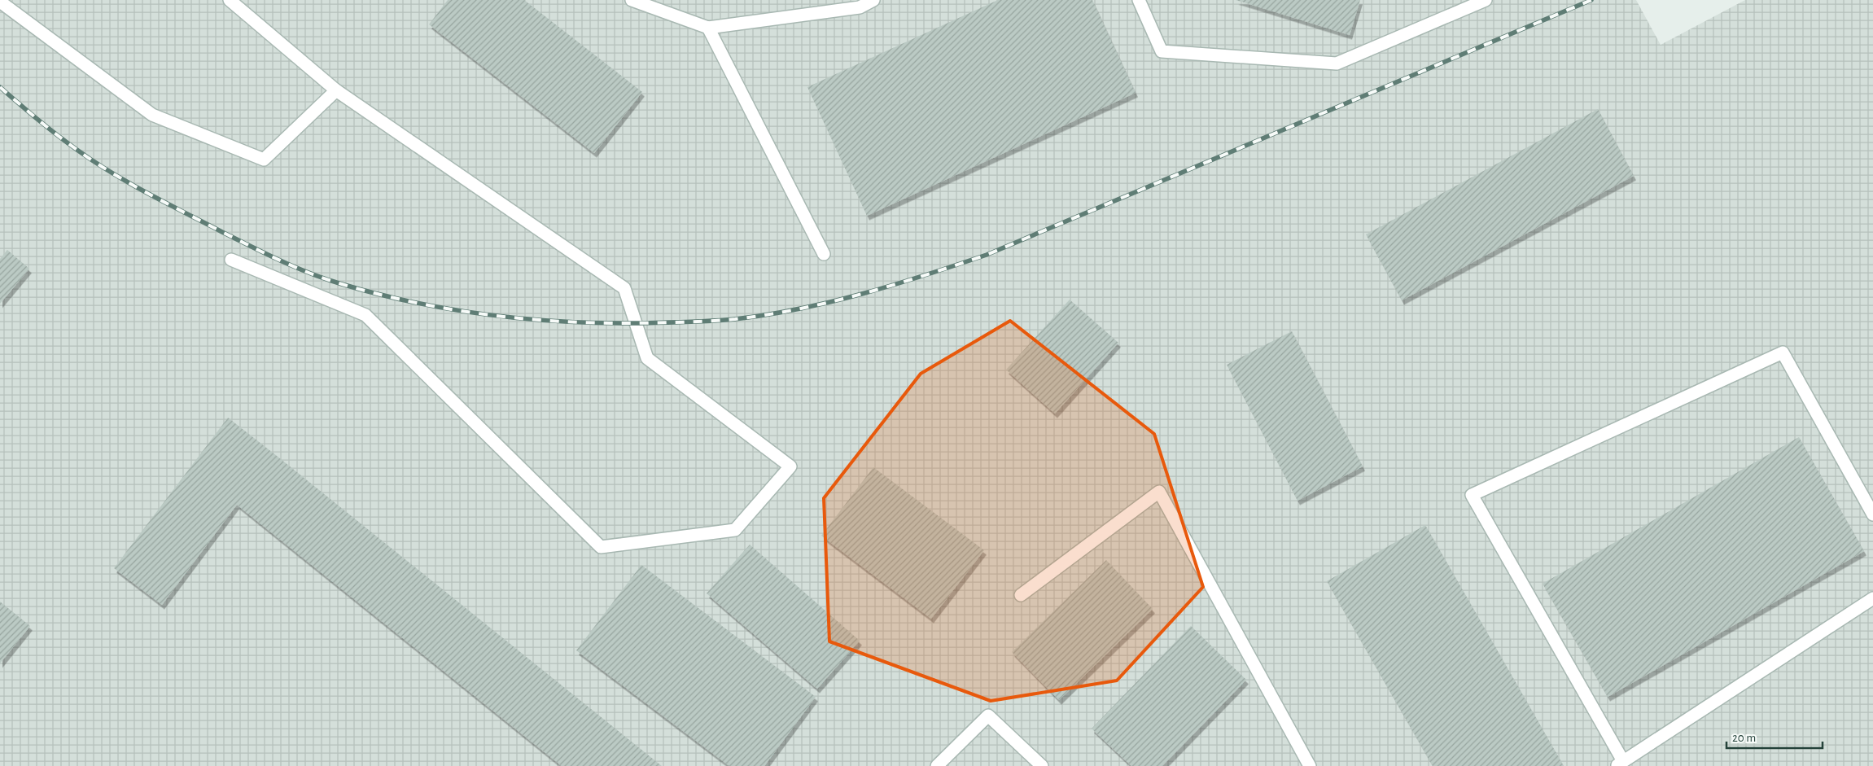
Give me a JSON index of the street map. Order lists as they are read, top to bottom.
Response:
{
  "scale_bar": "20 m"
}
